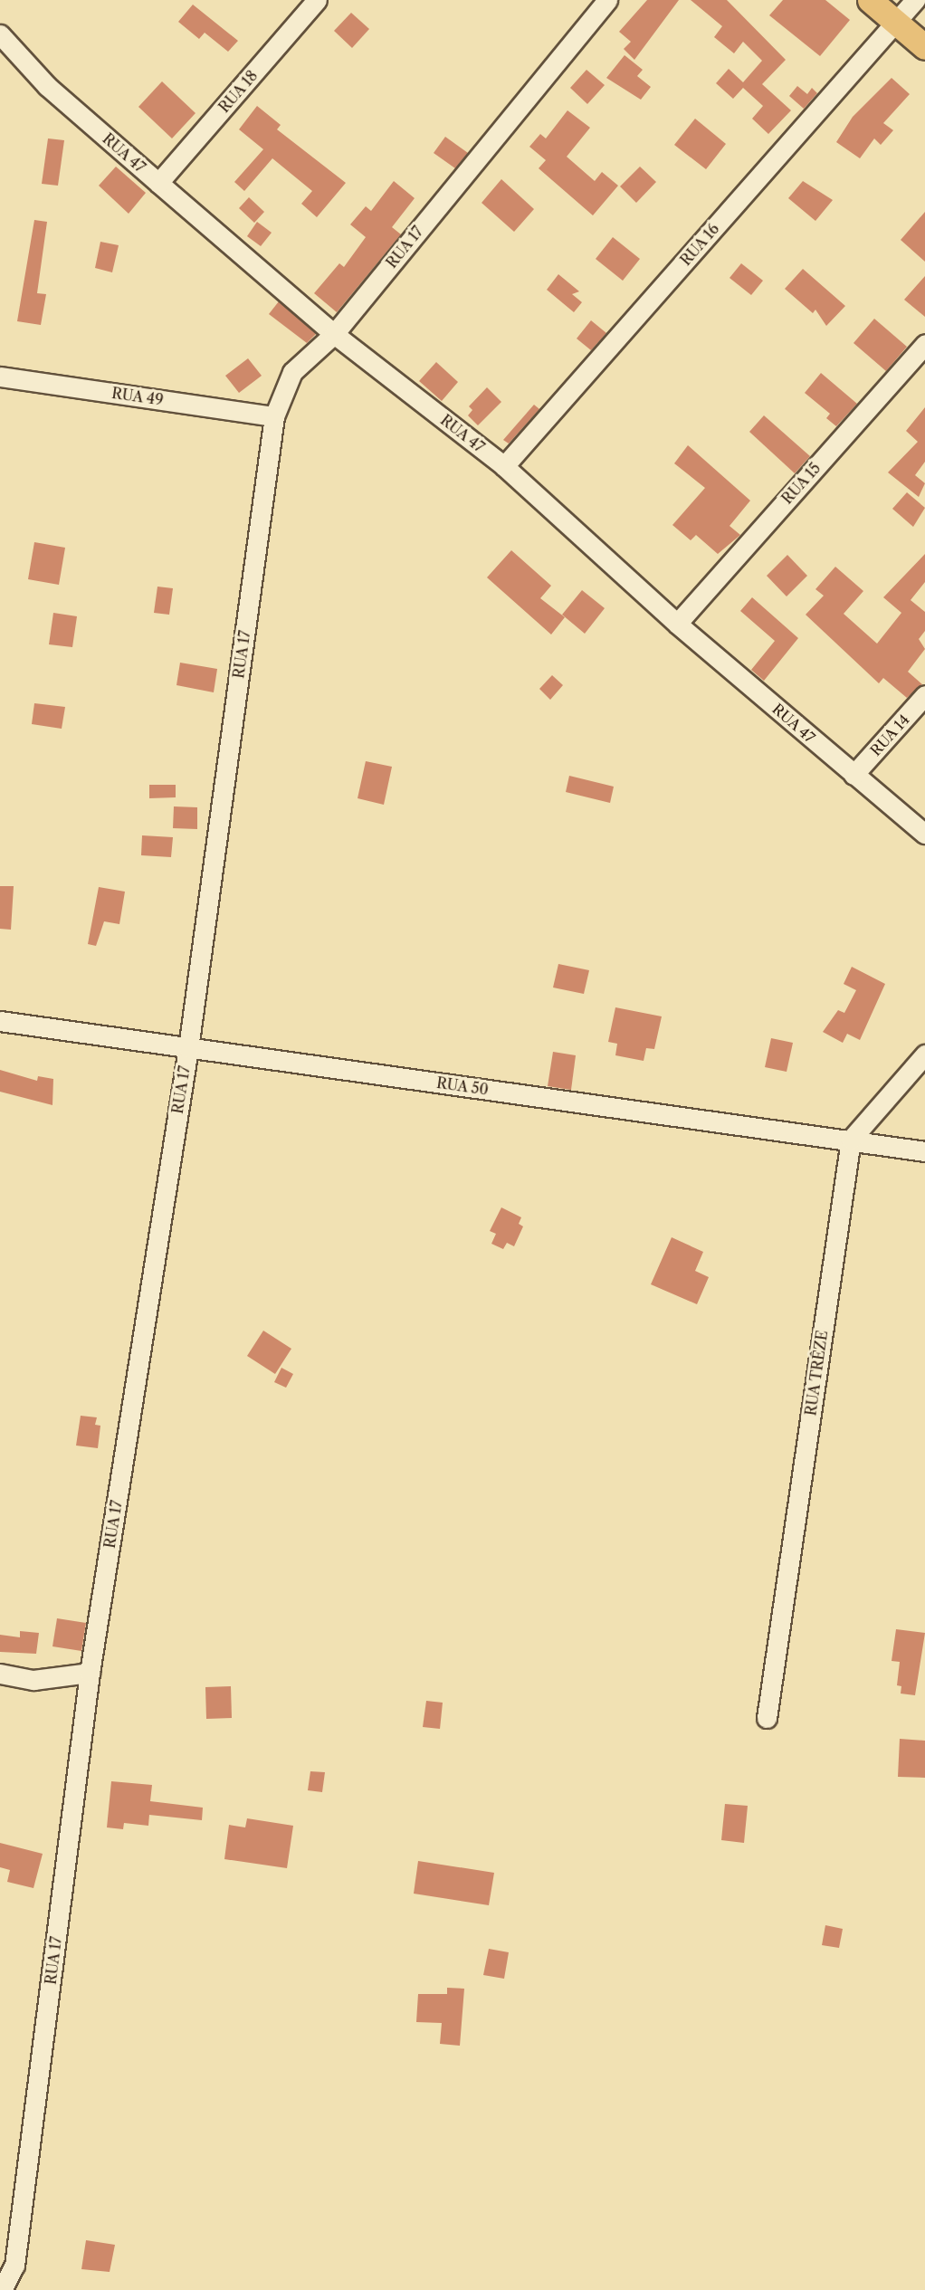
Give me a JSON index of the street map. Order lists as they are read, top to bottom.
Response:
{
  "streets": {
    "street": [
      "RUA 18",
      "RUA 47",
      "RUA 16",
      "RUA 17",
      "RUA 49",
      "RUA 15",
      "RUA 14",
      "RUA 50",
      "RUA TRÊZE"
    ]
  },
  "crossings": [
    ["RUA 18", "RUA 47"],
    ["RUA 47", "RUA 16"],
    ["RUA 47", "RUA 17"],
    ["RUA 47", "RUA 15"],
    ["RUA 47", "RUA 14"],
    ["RUA 17", "RUA 49"],
    ["RUA 17", "RUA 50"],
    ["RUA 50", "RUA TRÊZE"]
  ]
}
